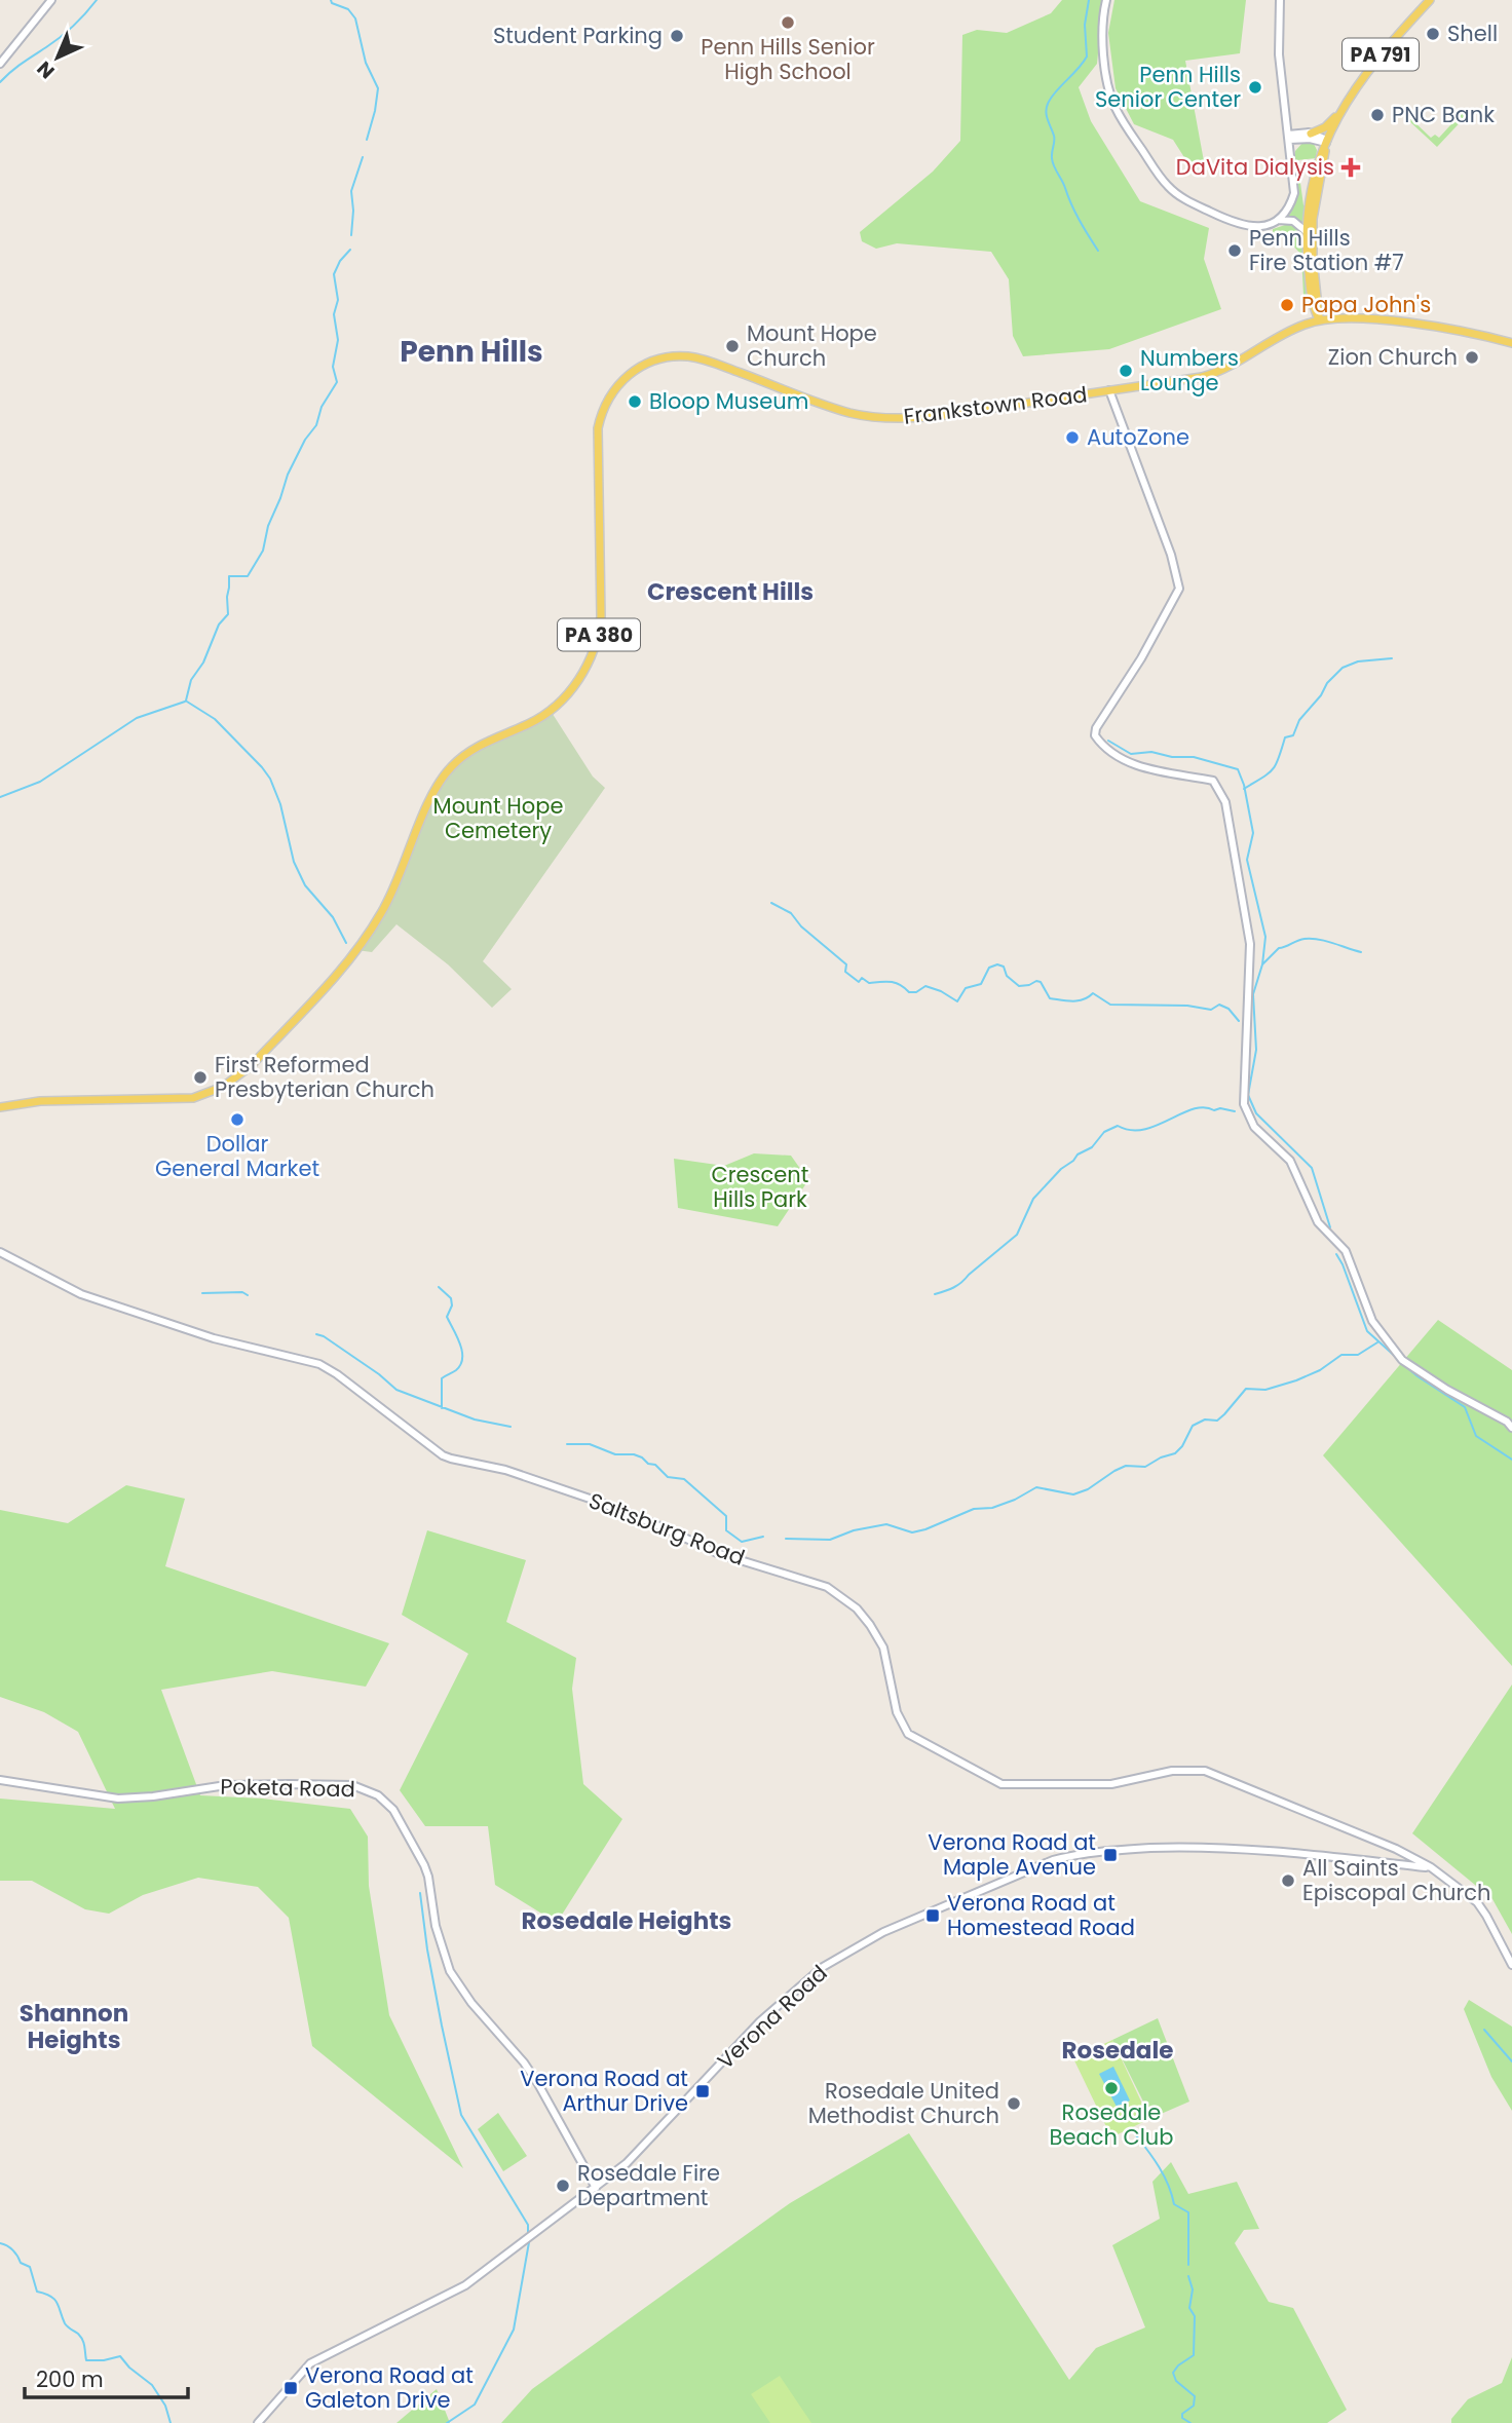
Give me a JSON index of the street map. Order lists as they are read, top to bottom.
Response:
{
  "streets": {
    "main road": ["PA 791", "Frankstown Road", "PA 380"],
    "street": ["Saltsburg Road", "Poketa Road", "Verona Road"]
  },
  "crossings": [
    ["PA 791", "Frankstown Road"],
    ["Saltsburg Road", "Verona Road"],
    ["Poketa Road", "Verona Road"]
  ],
  "districts": [
    "Penn Hills",
    "Crescent Hills",
    "Rosedale Heights",
    "Shannon Heights",
    "Rosedale"
  ],
  "parks": ["Mount Hope Cemetery", "Crescent Hills Park"],
  "places": {
    "other": [
      "Penn Hills Senior High School",
      "Shell",
      "Student Parking",
      "Penn Hills Senior Center",
      "PNC Bank",
      "Penn Hills Fire Station #7",
      "Papa John's",
      "Mount Hope Church",
      "Zion Church",
      "Numbers Lounge",
      "Bloop Museum",
      "AutoZone",
      "First Reformed Presbyterian Church",
      "Dollar General Market",
      "All Saints Episcopal Church",
      "Rosedale Beach Club",
      "Rosedale United Methodist Church",
      "Rosedale Fire Department"
    ],
    "health": ["DaVita Dialysis"],
    "transit": [
      "Verona Road at Maple Avenue",
      "Verona Road at Homestead Road",
      "Verona Road at Arthur Drive",
      "Verona Road at Galeton Drive"
    ]
  },
  "scale_bar": "200 m",
  "north": "bottom left"
}
